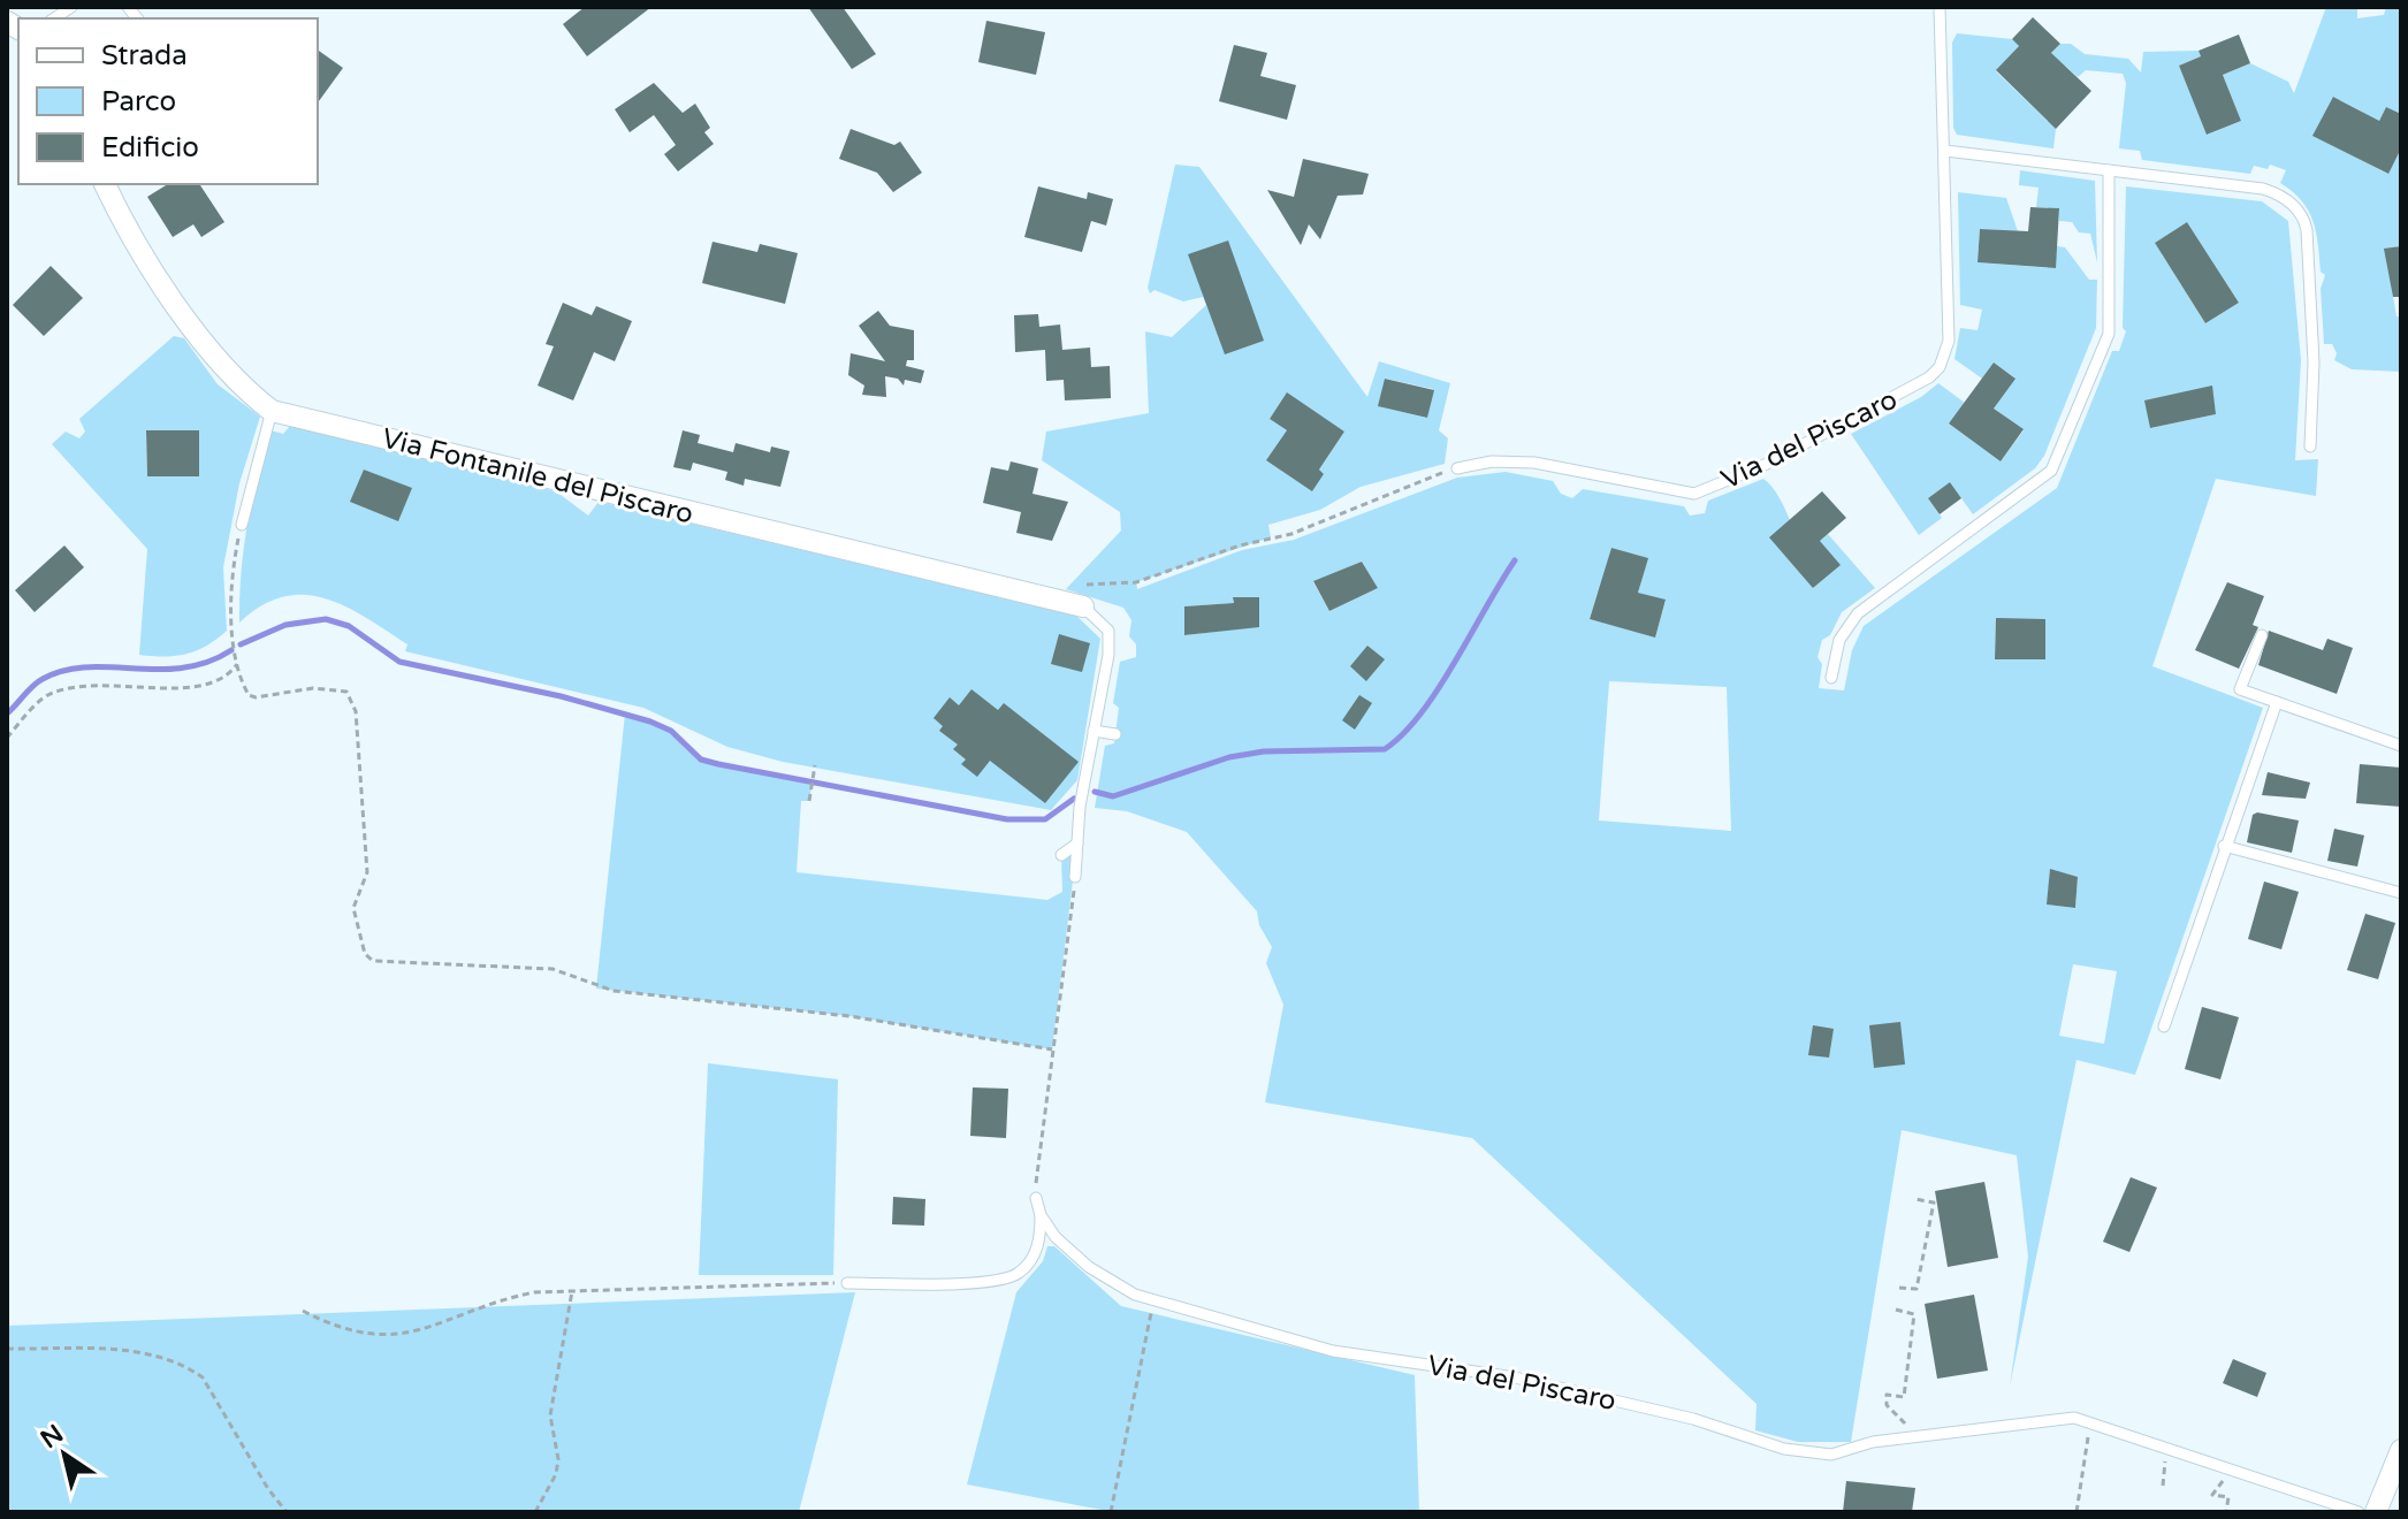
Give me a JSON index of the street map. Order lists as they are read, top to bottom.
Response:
{
  "streets": {
    "street": ["Via Fontanile del Piscaro"],
    "lane": ["Via del Piscaro"]
  },
  "legend": ["Strada", "Parco", "Edificio"],
  "north": "top left"
}
